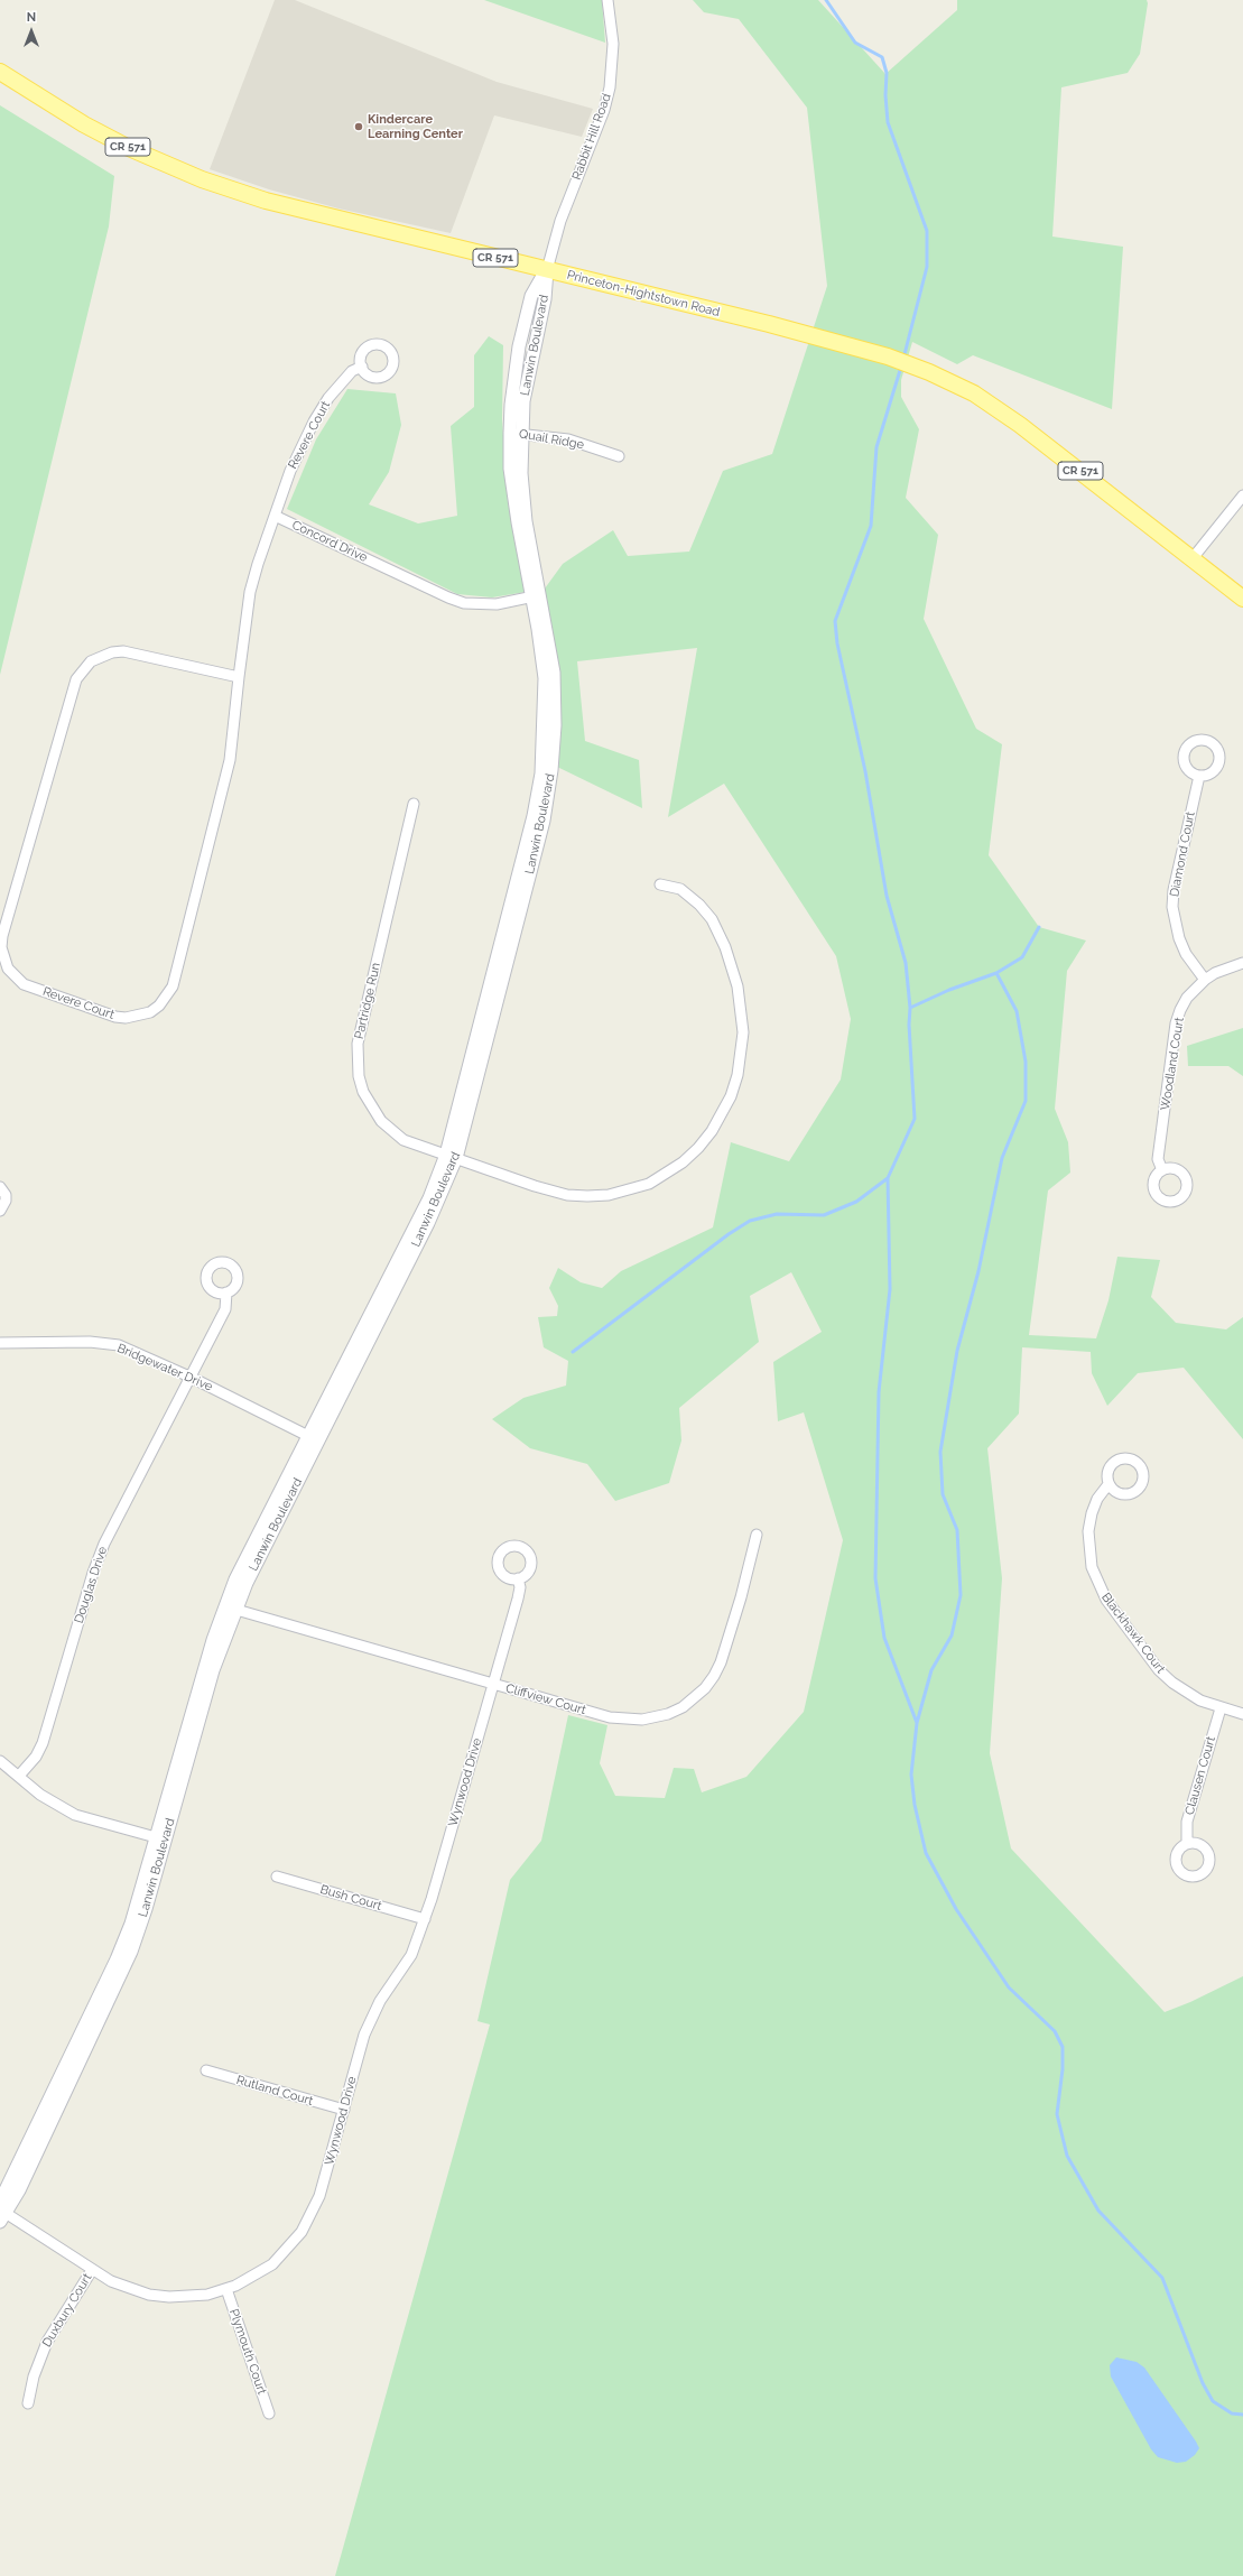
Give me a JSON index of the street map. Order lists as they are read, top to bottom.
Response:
{
  "streets": {
    "main road": ["CR 571", "Princeton-Hightstown Road"],
    "street": [
      "Rabbit Hill Road",
      "Lanwin Boulevard",
      "Revere Court",
      "Quail Ridge",
      "Concord Drive",
      "Diamond Court",
      "Partridge Run",
      "Woodland Court",
      "Bridgewater Drive",
      "Douglas Drive",
      "Blackhawk Court",
      "Cliffview Court",
      "Clausen Court",
      "Wynwood Drive",
      "Bush Court",
      "Rutland Court",
      "Duxbury Court",
      "Plymouth Court"
    ]
  },
  "crossings": [
    ["Rabbit Hill Road", "Princeton-Hightstown Road"],
    ["Rabbit Hill Road", "Lanwin Boulevard"],
    ["Princeton-Hightstown Road", "Lanwin Boulevard"],
    ["Lanwin Boulevard", "Quail Ridge"],
    ["Lanwin Boulevard", "Concord Drive"],
    ["Lanwin Boulevard", "Partridge Run"],
    ["Lanwin Boulevard", "Bridgewater Drive"],
    ["Lanwin Boulevard", "Cliffview Court"],
    ["Lanwin Boulevard", "Wynwood Drive"],
    ["Revere Court", "Concord Drive"],
    ["Diamond Court", "Woodland Court"],
    ["Bridgewater Drive", "Douglas Drive"],
    ["Blackhawk Court", "Clausen Court"],
    ["Cliffview Court", "Wynwood Drive"],
    ["Wynwood Drive", "Bush Court"],
    ["Wynwood Drive", "Rutland Court"],
    ["Wynwood Drive", "Duxbury Court"],
    ["Wynwood Drive", "Plymouth Court"]
  ],
  "places": ["Kindercare Learning Center"],
  "north": "top"
}
